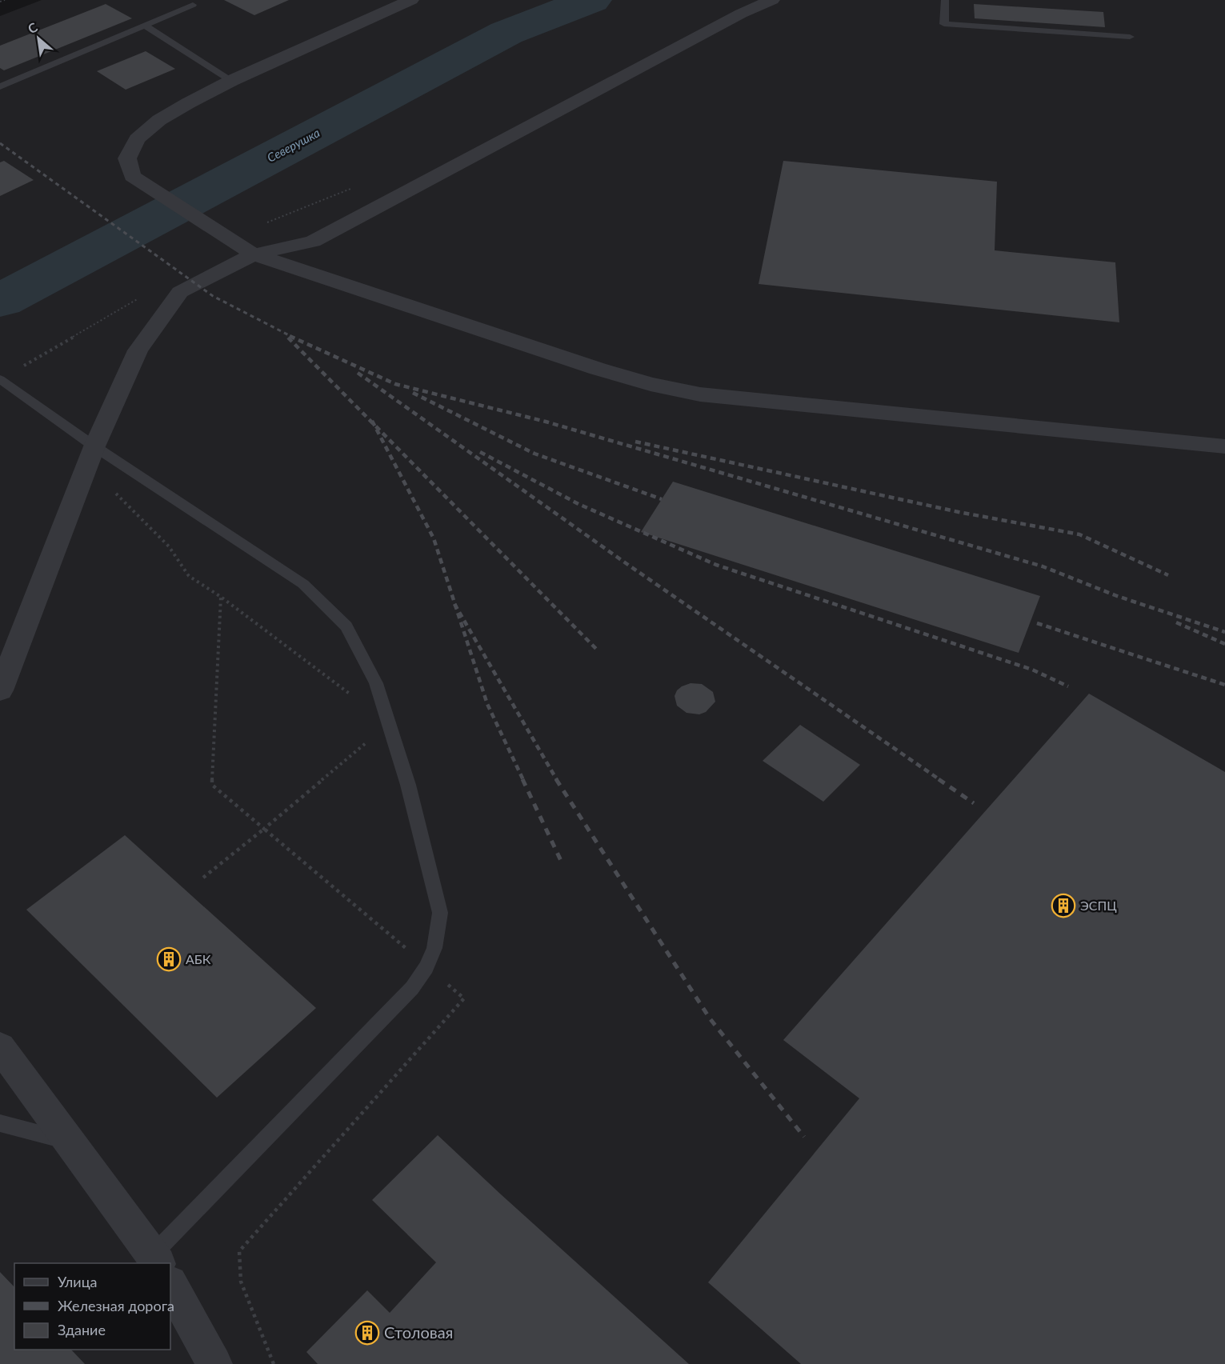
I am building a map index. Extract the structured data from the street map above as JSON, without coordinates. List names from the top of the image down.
{
  "water": ["Северушка"],
  "places": {
    "building": ["ЭСПЦ", "АБК", "Столовая"]
  },
  "legend": ["Улица", "Железная дорога", "Здание"],
  "north": "top left"
}
